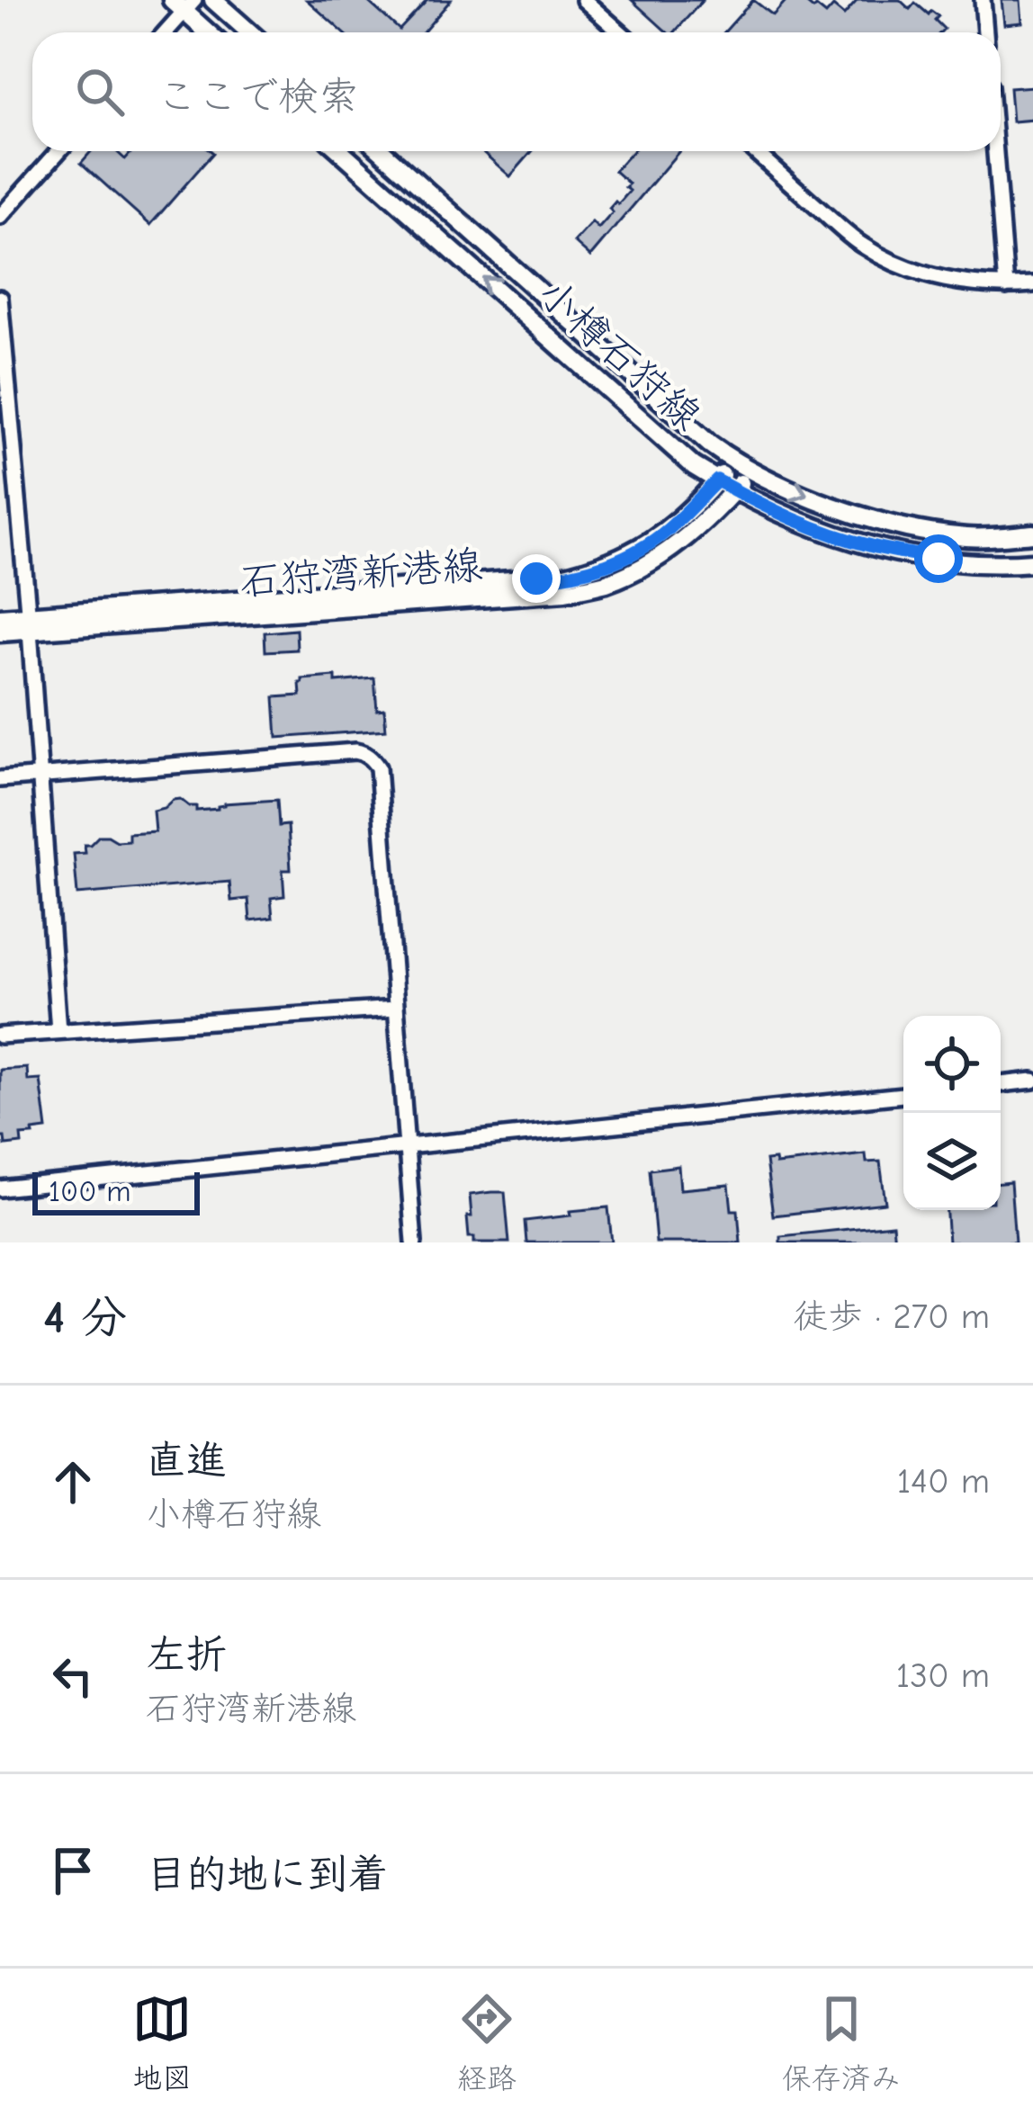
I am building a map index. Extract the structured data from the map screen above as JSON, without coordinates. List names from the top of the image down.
{
  "streets": {
    "main road": ["小樽石狩線", "石狩湾新港線"]
  },
  "crossings": [
    ["小樽石狩線", "石狩湾新港線"]
  ],
  "scale_bar": "100 m",
  "page": {
    "search": "ここで検索",
    "scale": "100 m",
    "heading": ["4 分", "徒歩 · 270 m"],
    "list": [
      ["直進", "小樽石狩線", "140 m"],
      ["左折", "石狩湾新港線", "130 m"],
      "目的地に到着"
    ],
    "nav": ["地図", "経路", "保存済み"]
  }
}
